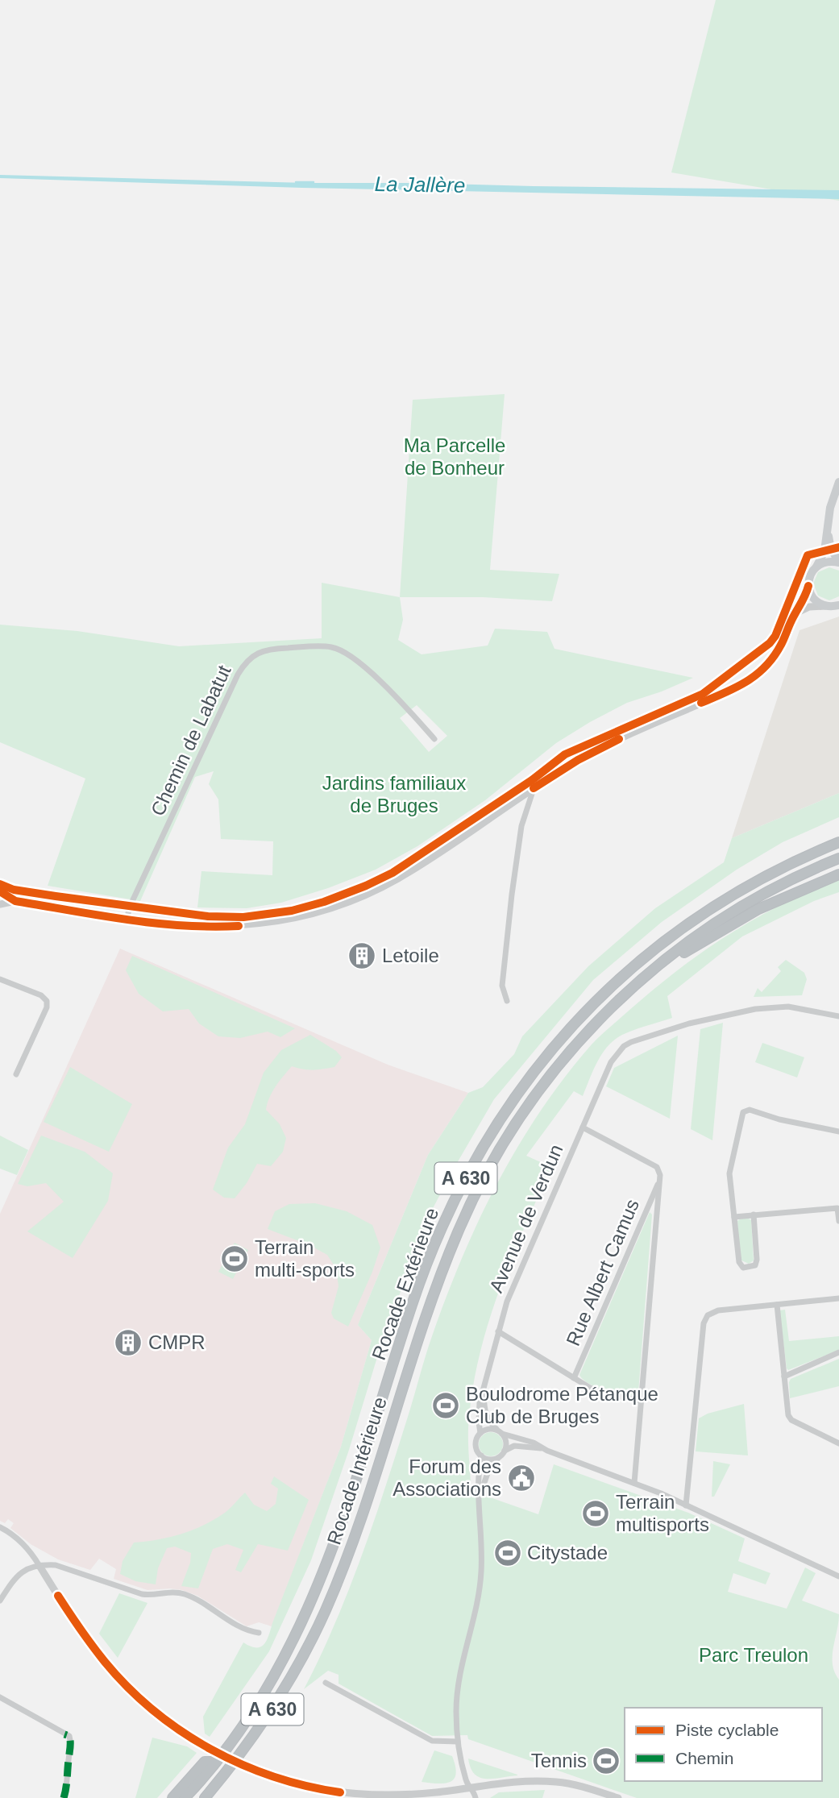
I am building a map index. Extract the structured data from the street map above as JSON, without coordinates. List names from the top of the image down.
{
  "streets": {
    "highway": ["A 630", "Rocade Extérieure", "Rocade Intérieure"],
    "street": ["Chemin de Labatut", "Avenue de Verdun", "Rue Albert Camus"]
  },
  "water": ["La Jallère"],
  "parks": ["Ma Parcelle de Bonheur", "Jardins familiaux de Bruges", "Parc Treulon"],
  "places": {
    "building": ["Letoile", "CMPR"],
    "sports": [
      "Terrain multi-sports",
      "Boulodrome Pétanque Club de Bruges",
      "Terrain multisports",
      "Citystade",
      "Tennis"
    ],
    "public building": ["Forum des Associations"]
  },
  "legend": ["Piste cyclable", "Chemin"]
}
